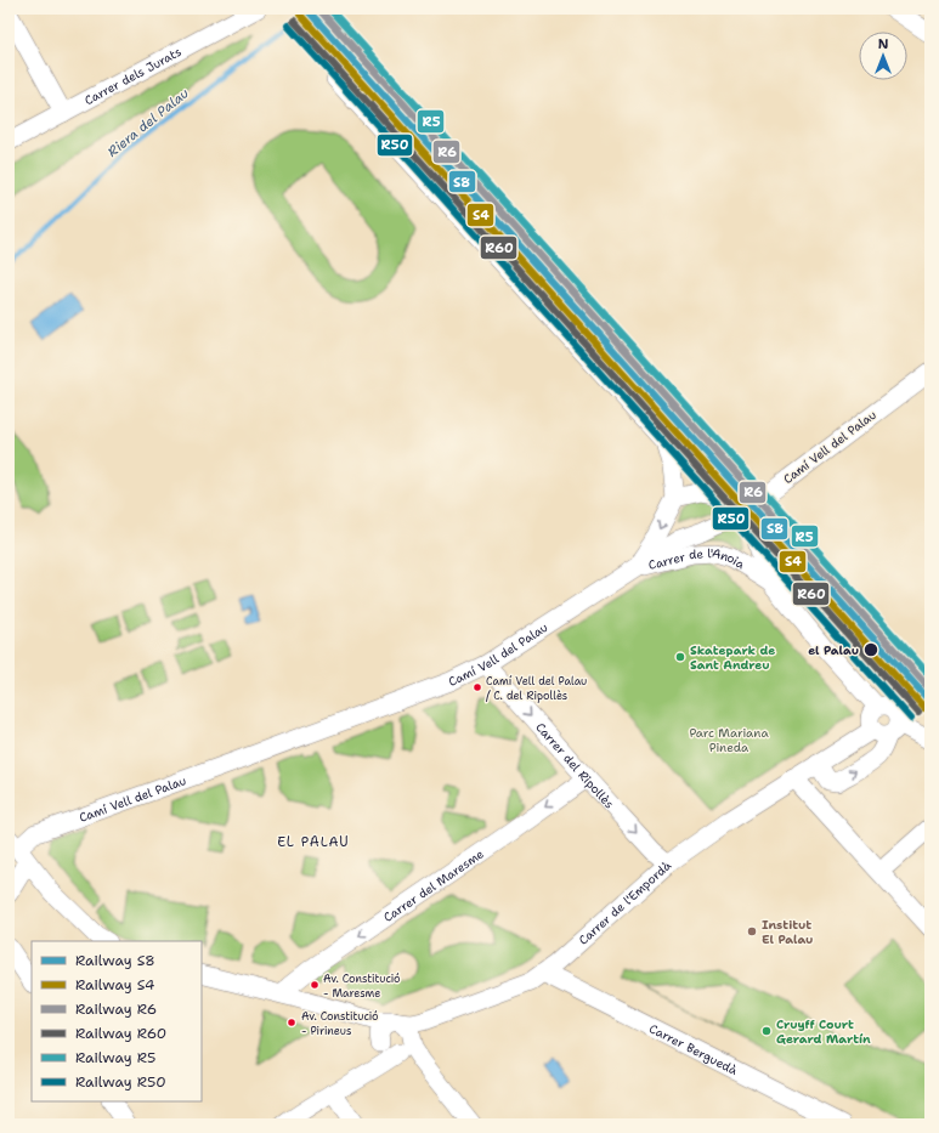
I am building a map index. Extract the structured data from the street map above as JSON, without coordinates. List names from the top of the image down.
{
  "streets": {
    "street": [
      "Carrer dels Jurats",
      "Camí Vell del Palau",
      "Carrer de l'Anoia",
      "Carrer del Ripollès",
      "Carrer del Maresme",
      "Carrer de l'Empordà",
      "Carrer Berguedà"
    ]
  },
  "crossings": [
    ["Camí Vell del Palau", "Carrer de l'Anoia"],
    ["Camí Vell del Palau", "Carrer del Ripollès"],
    ["Carrer de l'Anoia", "Carrer de l'Empordà"],
    ["Carrer del Ripollès", "Carrer del Maresme"],
    ["Carrer del Ripollès", "Carrer de l'Empordà"],
    ["Carrer del Maresme", "Carrer de l'Empordà"],
    ["Carrer de l'Empordà", "Carrer Berguedà"]
  ],
  "one_way": ["Carrer del Ripollès", "Carrer del Maresme"],
  "districts": ["EL PALAU"],
  "water": ["Riera del Palau"],
  "parks": ["Parc Mariana Pineda"],
  "places": [
    "el Palau",
    "Skatepark de Sant Andreu",
    "Camí Vell del Palau / C. del Ripollès",
    "Institut El Palau",
    "Av. Constitució - Maresme",
    "Av. Constitució - Pirineus",
    "Cruyff Court Gerard Martín"
  ],
  "lines": [
    "rail line S8",
    "rail line R6",
    "rail line R5",
    "rail line S4",
    "rail line R60",
    "rail line R50"
  ],
  "legend": [
    "Railway S8",
    "Railway S4",
    "Railway R6",
    "Railway R60",
    "Railway R5",
    "Railway R50"
  ],
  "north": "top"
}
